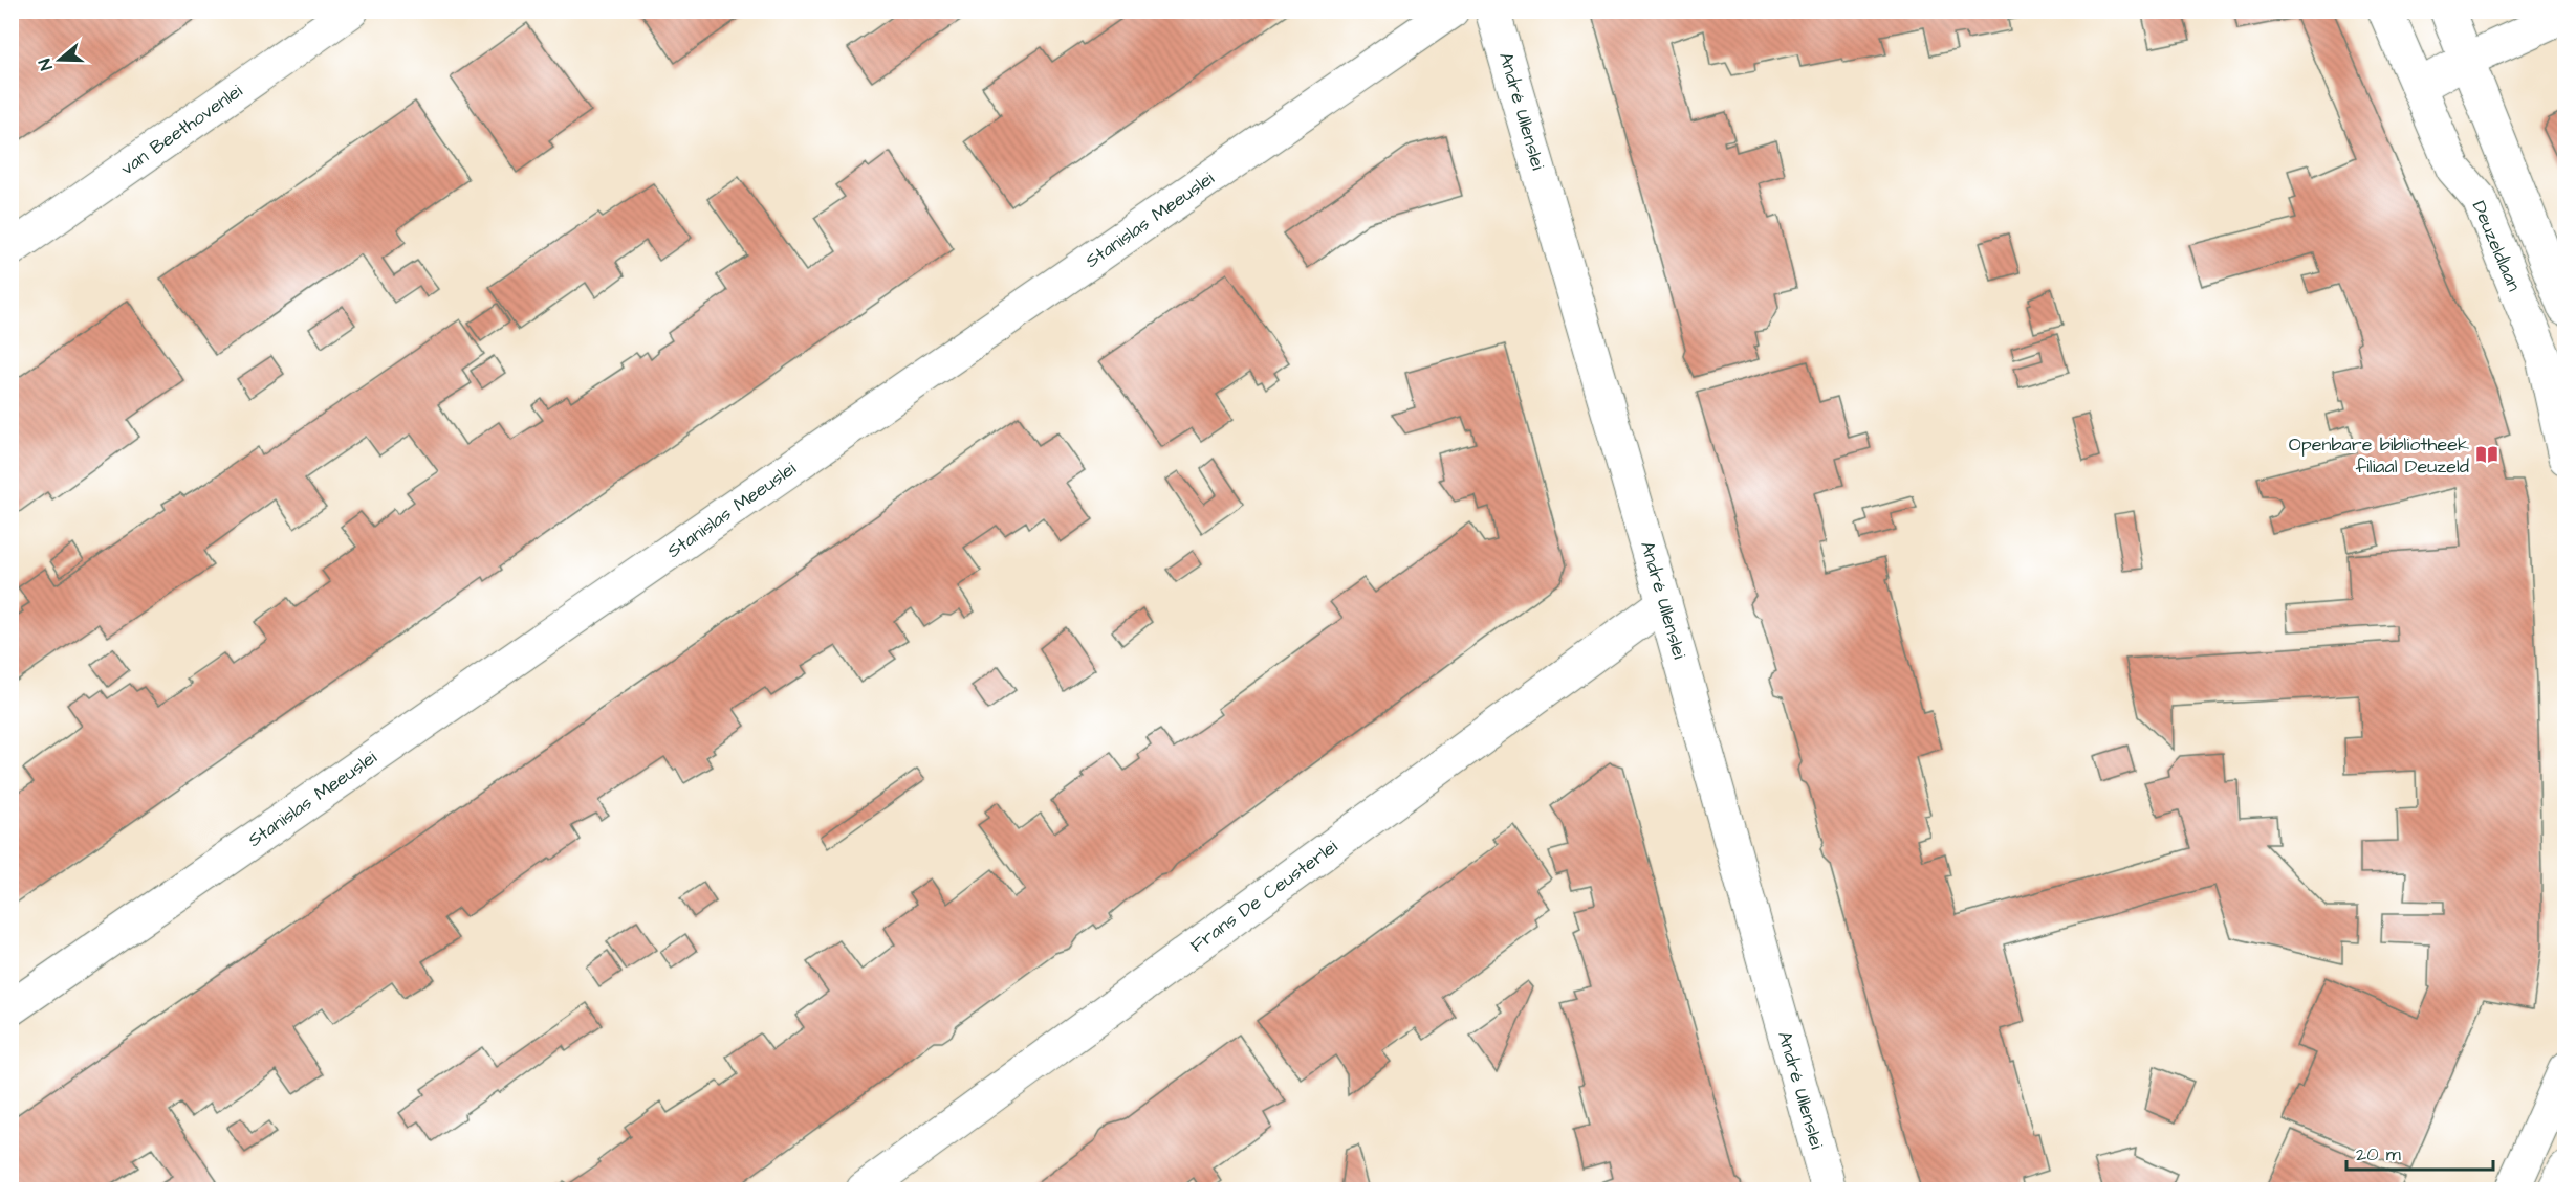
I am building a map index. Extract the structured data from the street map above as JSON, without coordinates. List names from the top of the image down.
{
  "streets": {
    "street": [
      "André Ullenslei",
      "van Beethovenlei",
      "Stanislas Meeuslei",
      "Deuzeldlaan",
      "Frans De Ceusterlei"
    ]
  },
  "crossings": [
    ["André Ullenslei", "Frans De Ceusterlei"]
  ],
  "places": {
    "library": ["Openbare bibliotheek filiaal Deuzeld"]
  },
  "scale_bar": "20 m",
  "north": "left"
}
